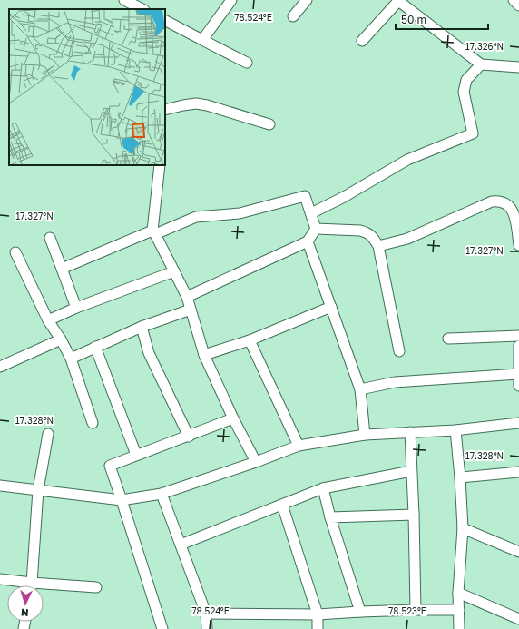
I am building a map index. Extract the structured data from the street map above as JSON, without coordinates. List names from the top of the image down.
{
  "scale_bar": "50 m",
  "north": "bottom",
  "coordinates": [
    "78.524°E",
    "17.326°N",
    "17.327°N",
    "17.328°N",
    "78.523°E"
  ]
}
